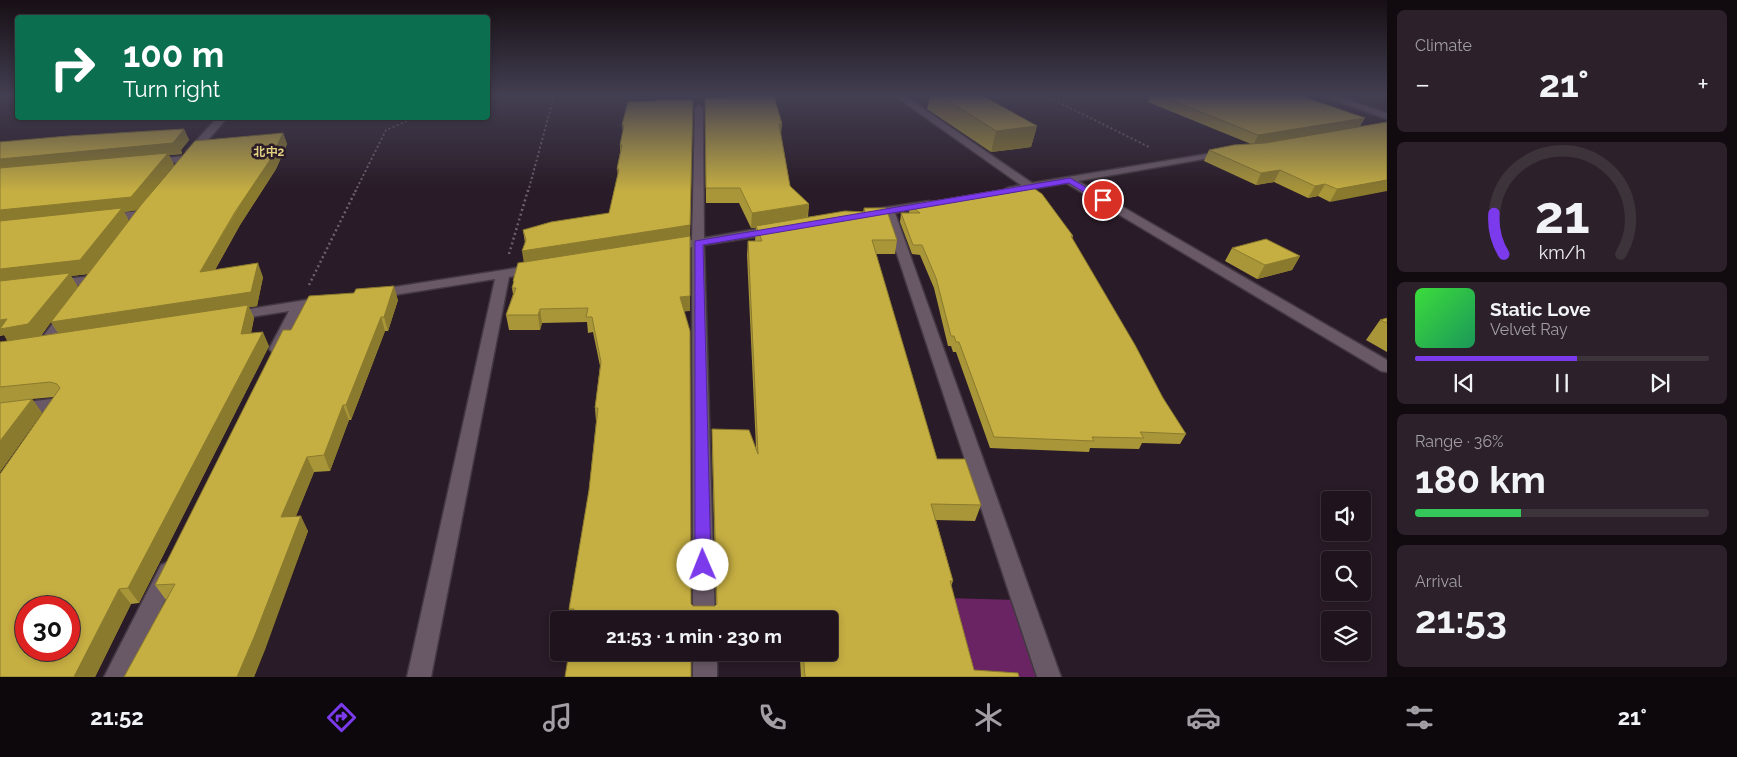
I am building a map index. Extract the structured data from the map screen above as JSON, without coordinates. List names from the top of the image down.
{
  "districts": ["北中2"],
  "page": {
    "tile": [
      "Climate",
      ["Range · 36%", "180 km"],
      ["Arrival", "21:53"]
    ],
    "turn": ["100 m", "Turn right"],
    "heat": ["−", "21°", "+"],
    "song": ["Static Love", "Velvet Ray"],
    "limit": "30",
    "trip": "21:53 · 1 min · 230 m",
    "tabs": ["21:52", "21°"],
    "gauge": ["21", "km/h"]
  }
}
